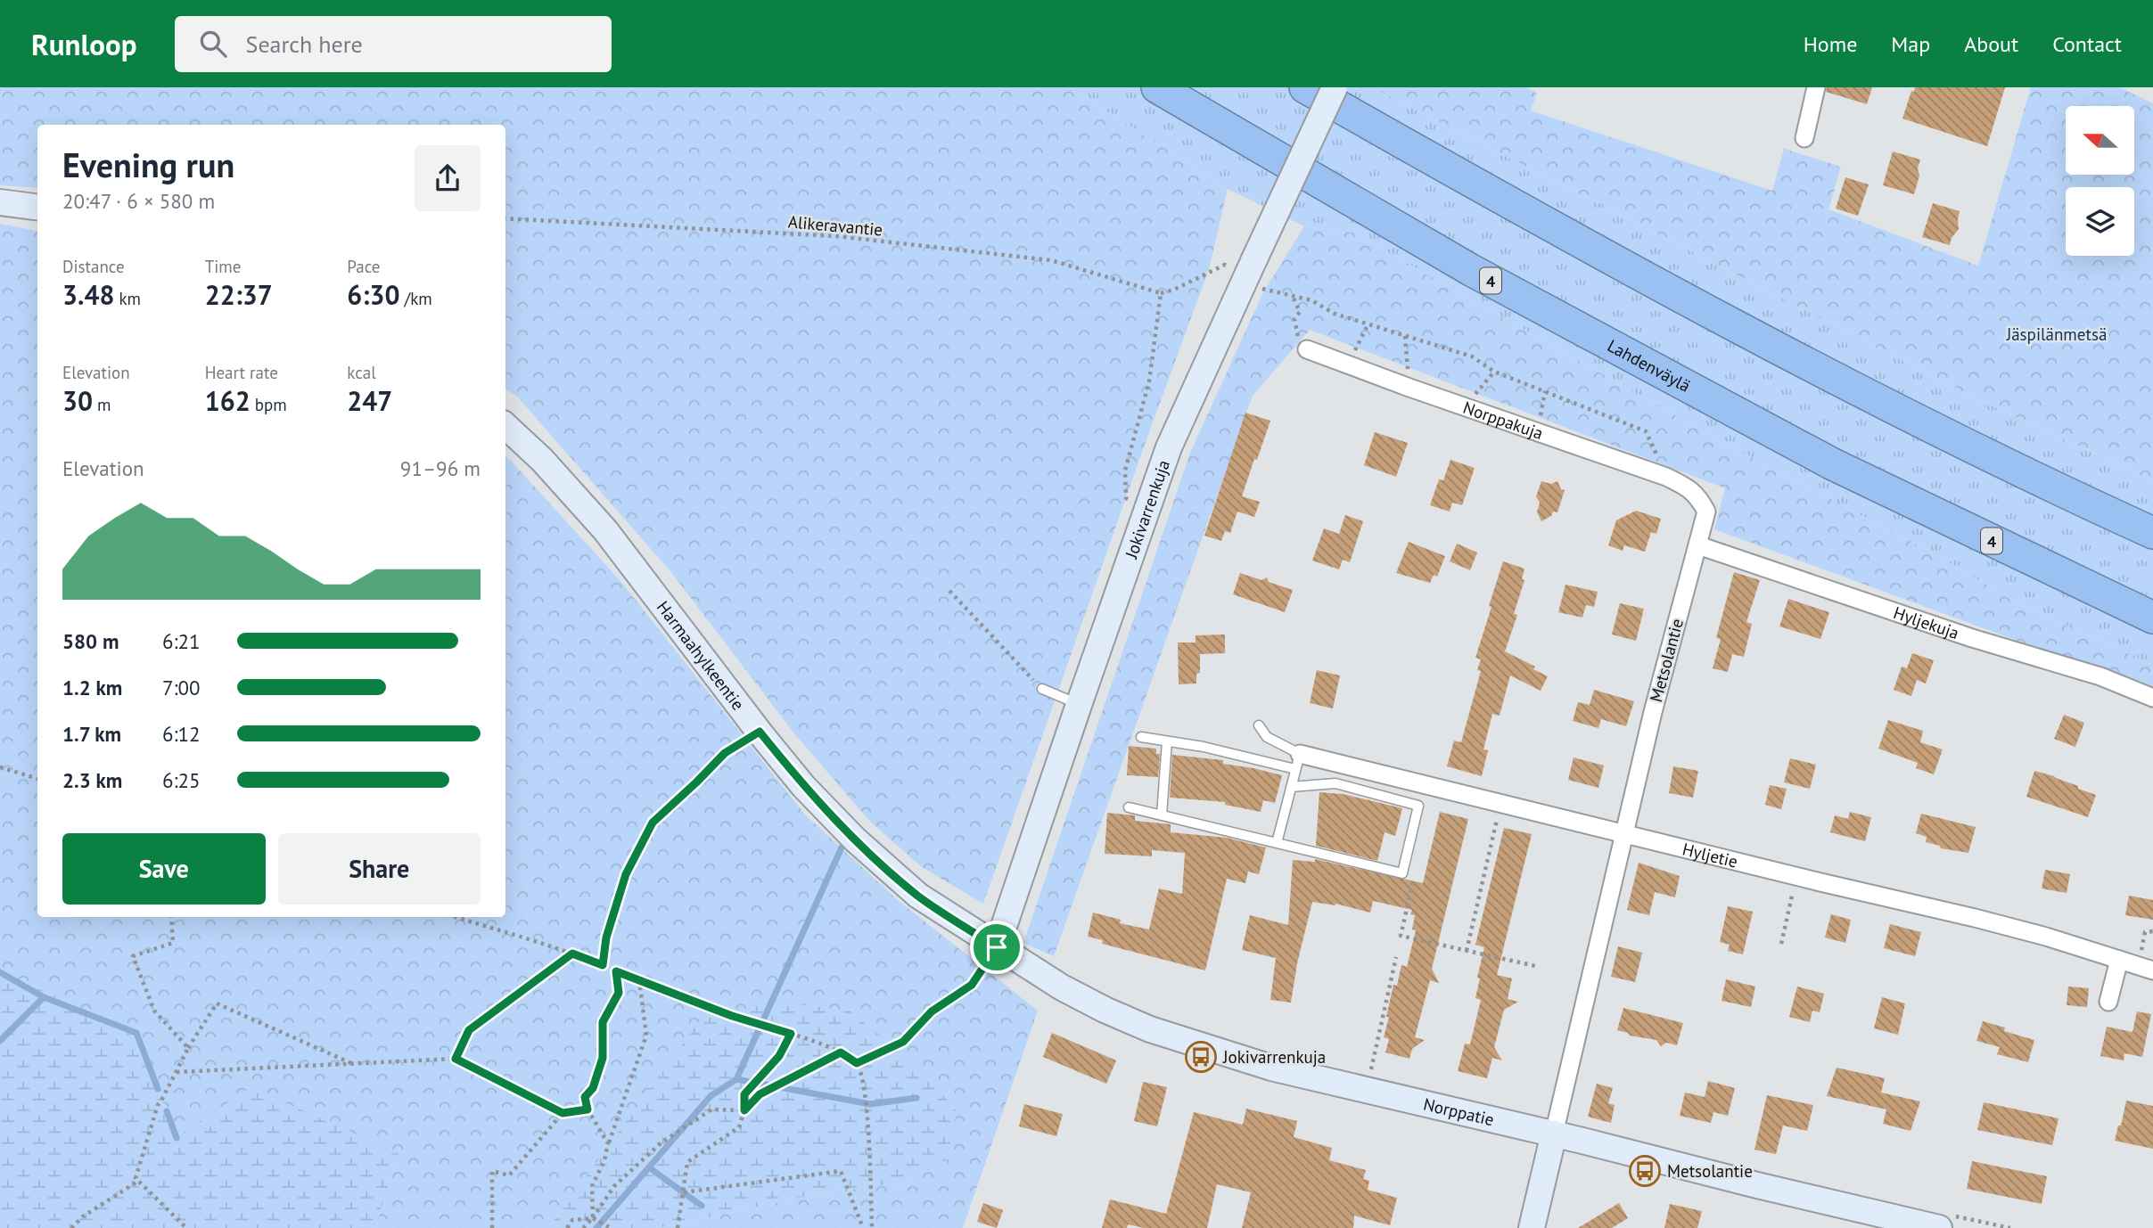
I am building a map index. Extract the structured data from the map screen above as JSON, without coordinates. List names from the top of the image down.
{
  "streets": {
    "highway": ["4", "Lahdenväylä"],
    "street": [
      "Norppakuja",
      "Jokivarrenkuja",
      "Hyljekuja",
      "Harmaahylkeentie",
      "Metsolantie",
      "Hyljetie",
      "Norppatie"
    ],
    "path": ["Alikeravantie"]
  },
  "crossings": [
    ["Norppakuja", "Metsolantie"],
    ["Jokivarrenkuja", "Harmaahylkeentie"],
    ["Jokivarrenkuja", "Norppatie"],
    ["Hyljekuja", "Metsolantie"],
    ["Harmaahylkeentie", "Norppatie"],
    ["Metsolantie", "Hyljetie"],
    ["Metsolantie", "Norppatie"]
  ],
  "parks": ["Jäspilänmetsä"],
  "places": {
    "bus stop": ["Jokivarrenkuja", "Metsolantie"]
  },
  "north": "left",
  "page": {
    "header": "Runloop",
    "search": "Search here",
    "nav": [
      "Home",
      "Map",
      "About",
      "Contact"
    ],
    "heading": ["Evening run", "20:47 · 6 × 580 m"],
    "stats": [
      ["Distance", "3.48 km"],
      ["Time", "22:37"],
      ["Pace", "6:30 /km"],
      ["Elevation", "30 m"],
      ["Heart rate", "162 bpm"],
      ["kcal", "247"]
    ],
    "chart": ["Elevation", "91–96 m"],
    "list": [
      {
        "name": "580 m",
        "note": "6:21"
      },
      {
        "name": "1.2 km",
        "note": "7:00"
      },
      {
        "name": "1.7 km",
        "note": "6:12"
      },
      {
        "name": "2.3 km",
        "note": "6:25"
      }
    ],
    "buttons": ["Save", "Share"]
  }
}
